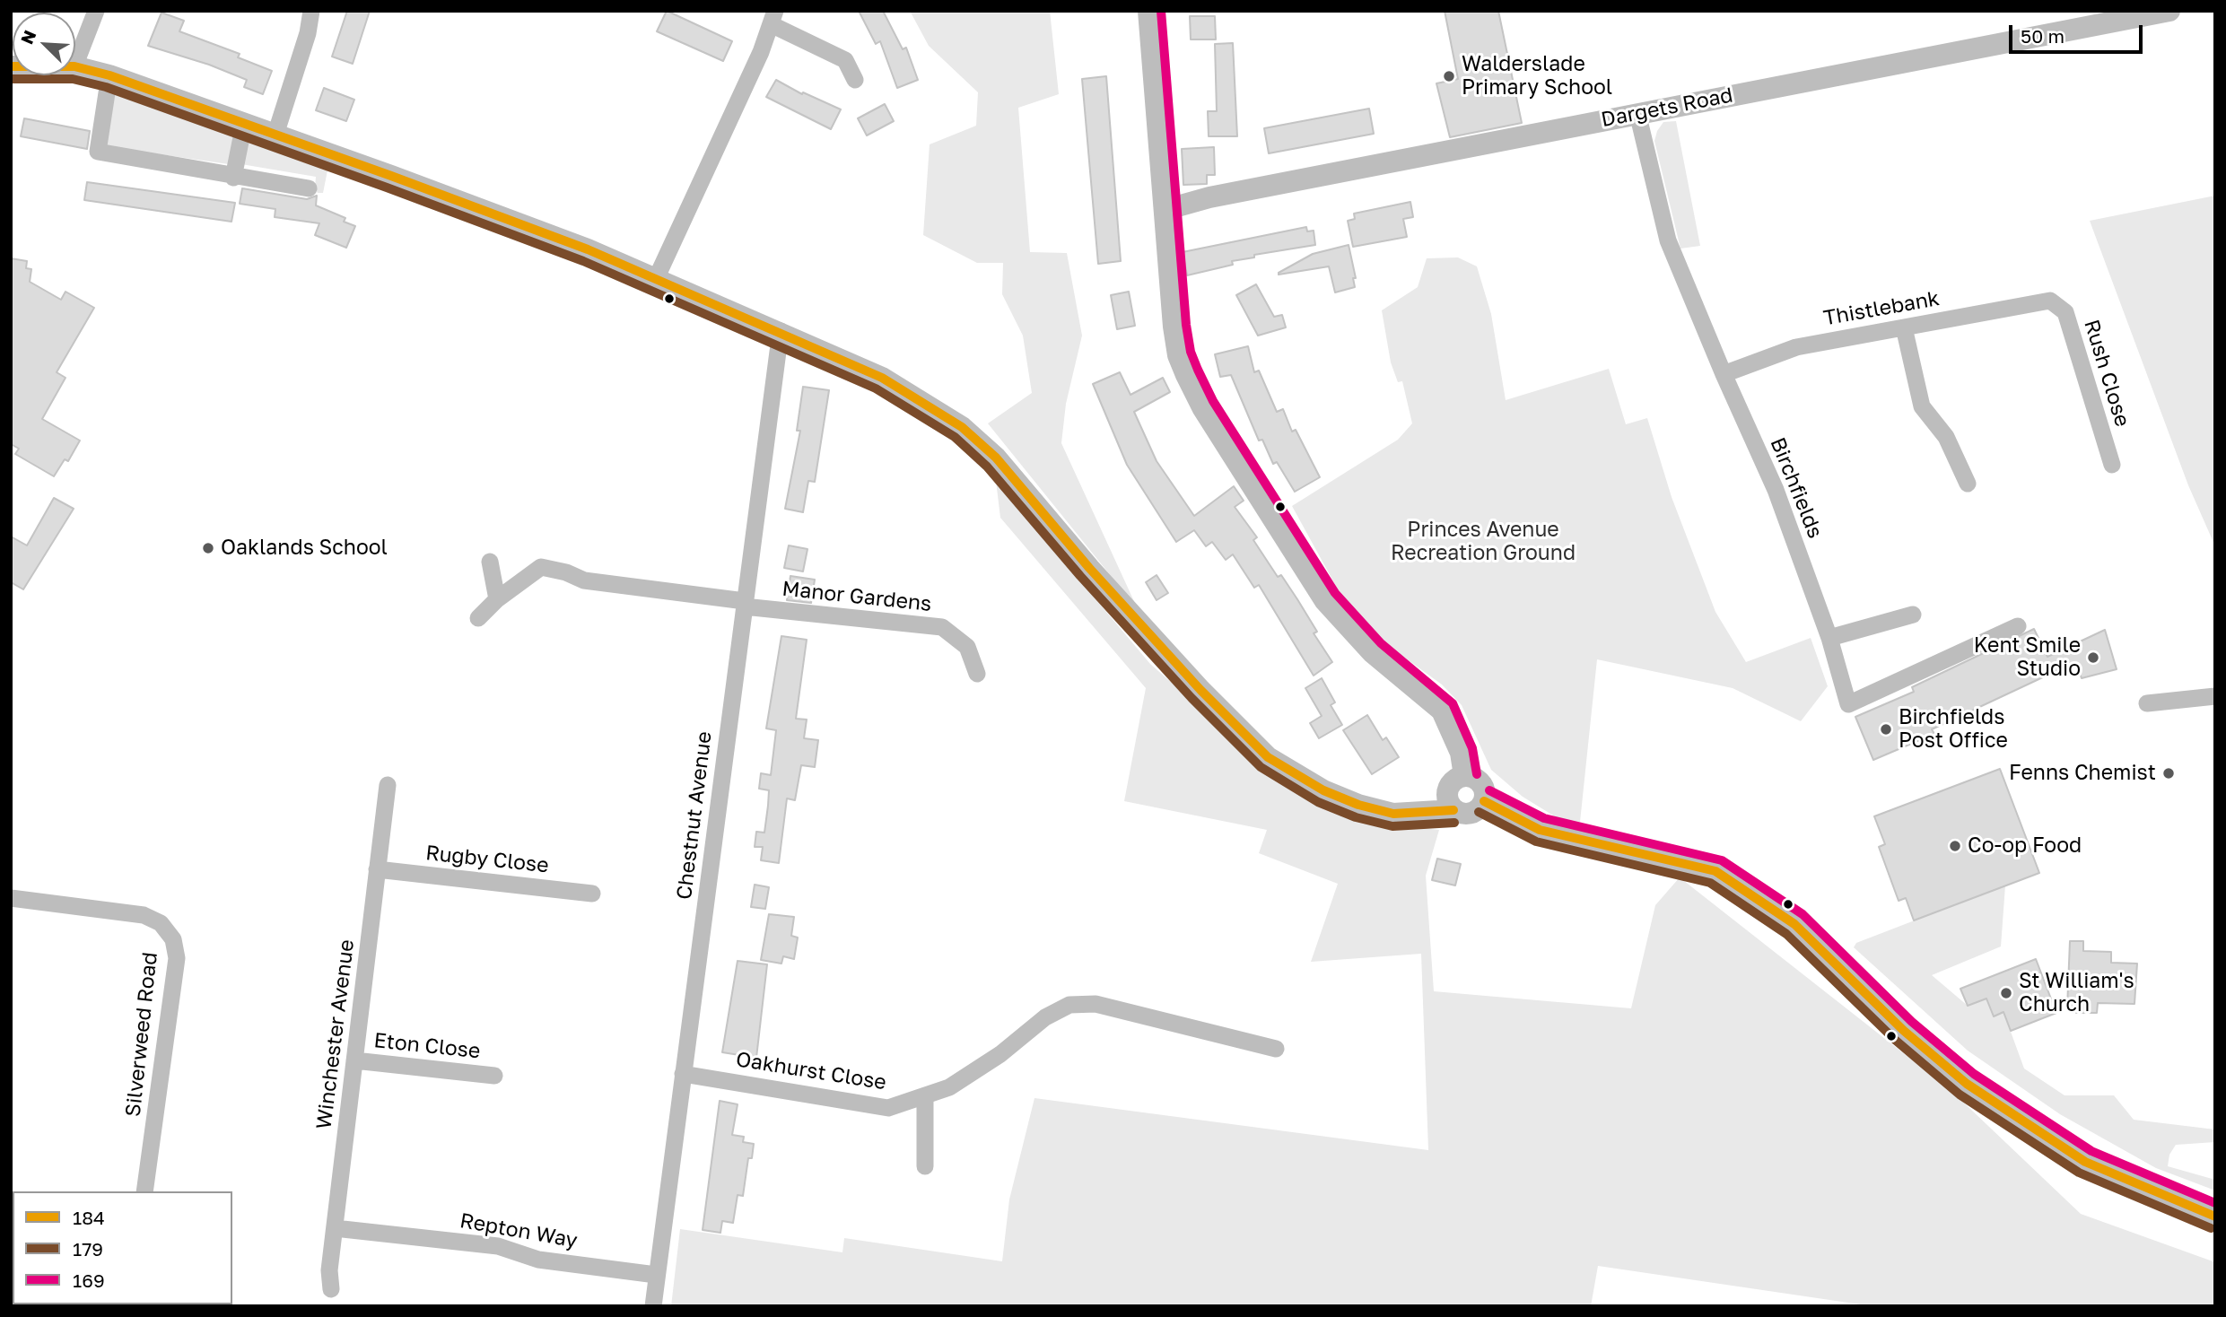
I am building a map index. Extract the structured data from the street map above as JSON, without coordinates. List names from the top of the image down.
{
  "streets": {
    "street": [
      "Dargets Road",
      "Thistlebank",
      "Rush Close",
      "Birchfields",
      "Manor Gardens",
      "Chestnut Avenue",
      "Rugby Close",
      "Silverweed Road",
      "Winchester Avenue",
      "Eton Close",
      "Oakhurst Close",
      "Repton Way"
    ]
  },
  "crossings": [
    ["Dargets Road", "Birchfields"],
    ["Thistlebank", "Rush Close"],
    ["Thistlebank", "Birchfields"],
    ["Manor Gardens", "Chestnut Avenue"],
    ["Chestnut Avenue", "Oakhurst Close"],
    ["Chestnut Avenue", "Repton Way"],
    ["Rugby Close", "Winchester Avenue"],
    ["Winchester Avenue", "Eton Close"],
    ["Winchester Avenue", "Repton Way"]
  ],
  "parks": ["Princes Avenue Recreation Ground"],
  "places": [
    "Walderslade Primary School",
    "Oaklands School",
    "Kent Smile Studio",
    "Birchfields Post Office",
    "Fenns Chemist",
    "Co-op Food",
    "St William's Church"
  ],
  "lines": ["transit line 169", "transit line 184", "transit line 179"],
  "legend": ["184", "179", "169"],
  "scale_bar": "50 m",
  "north": "top left"
}
